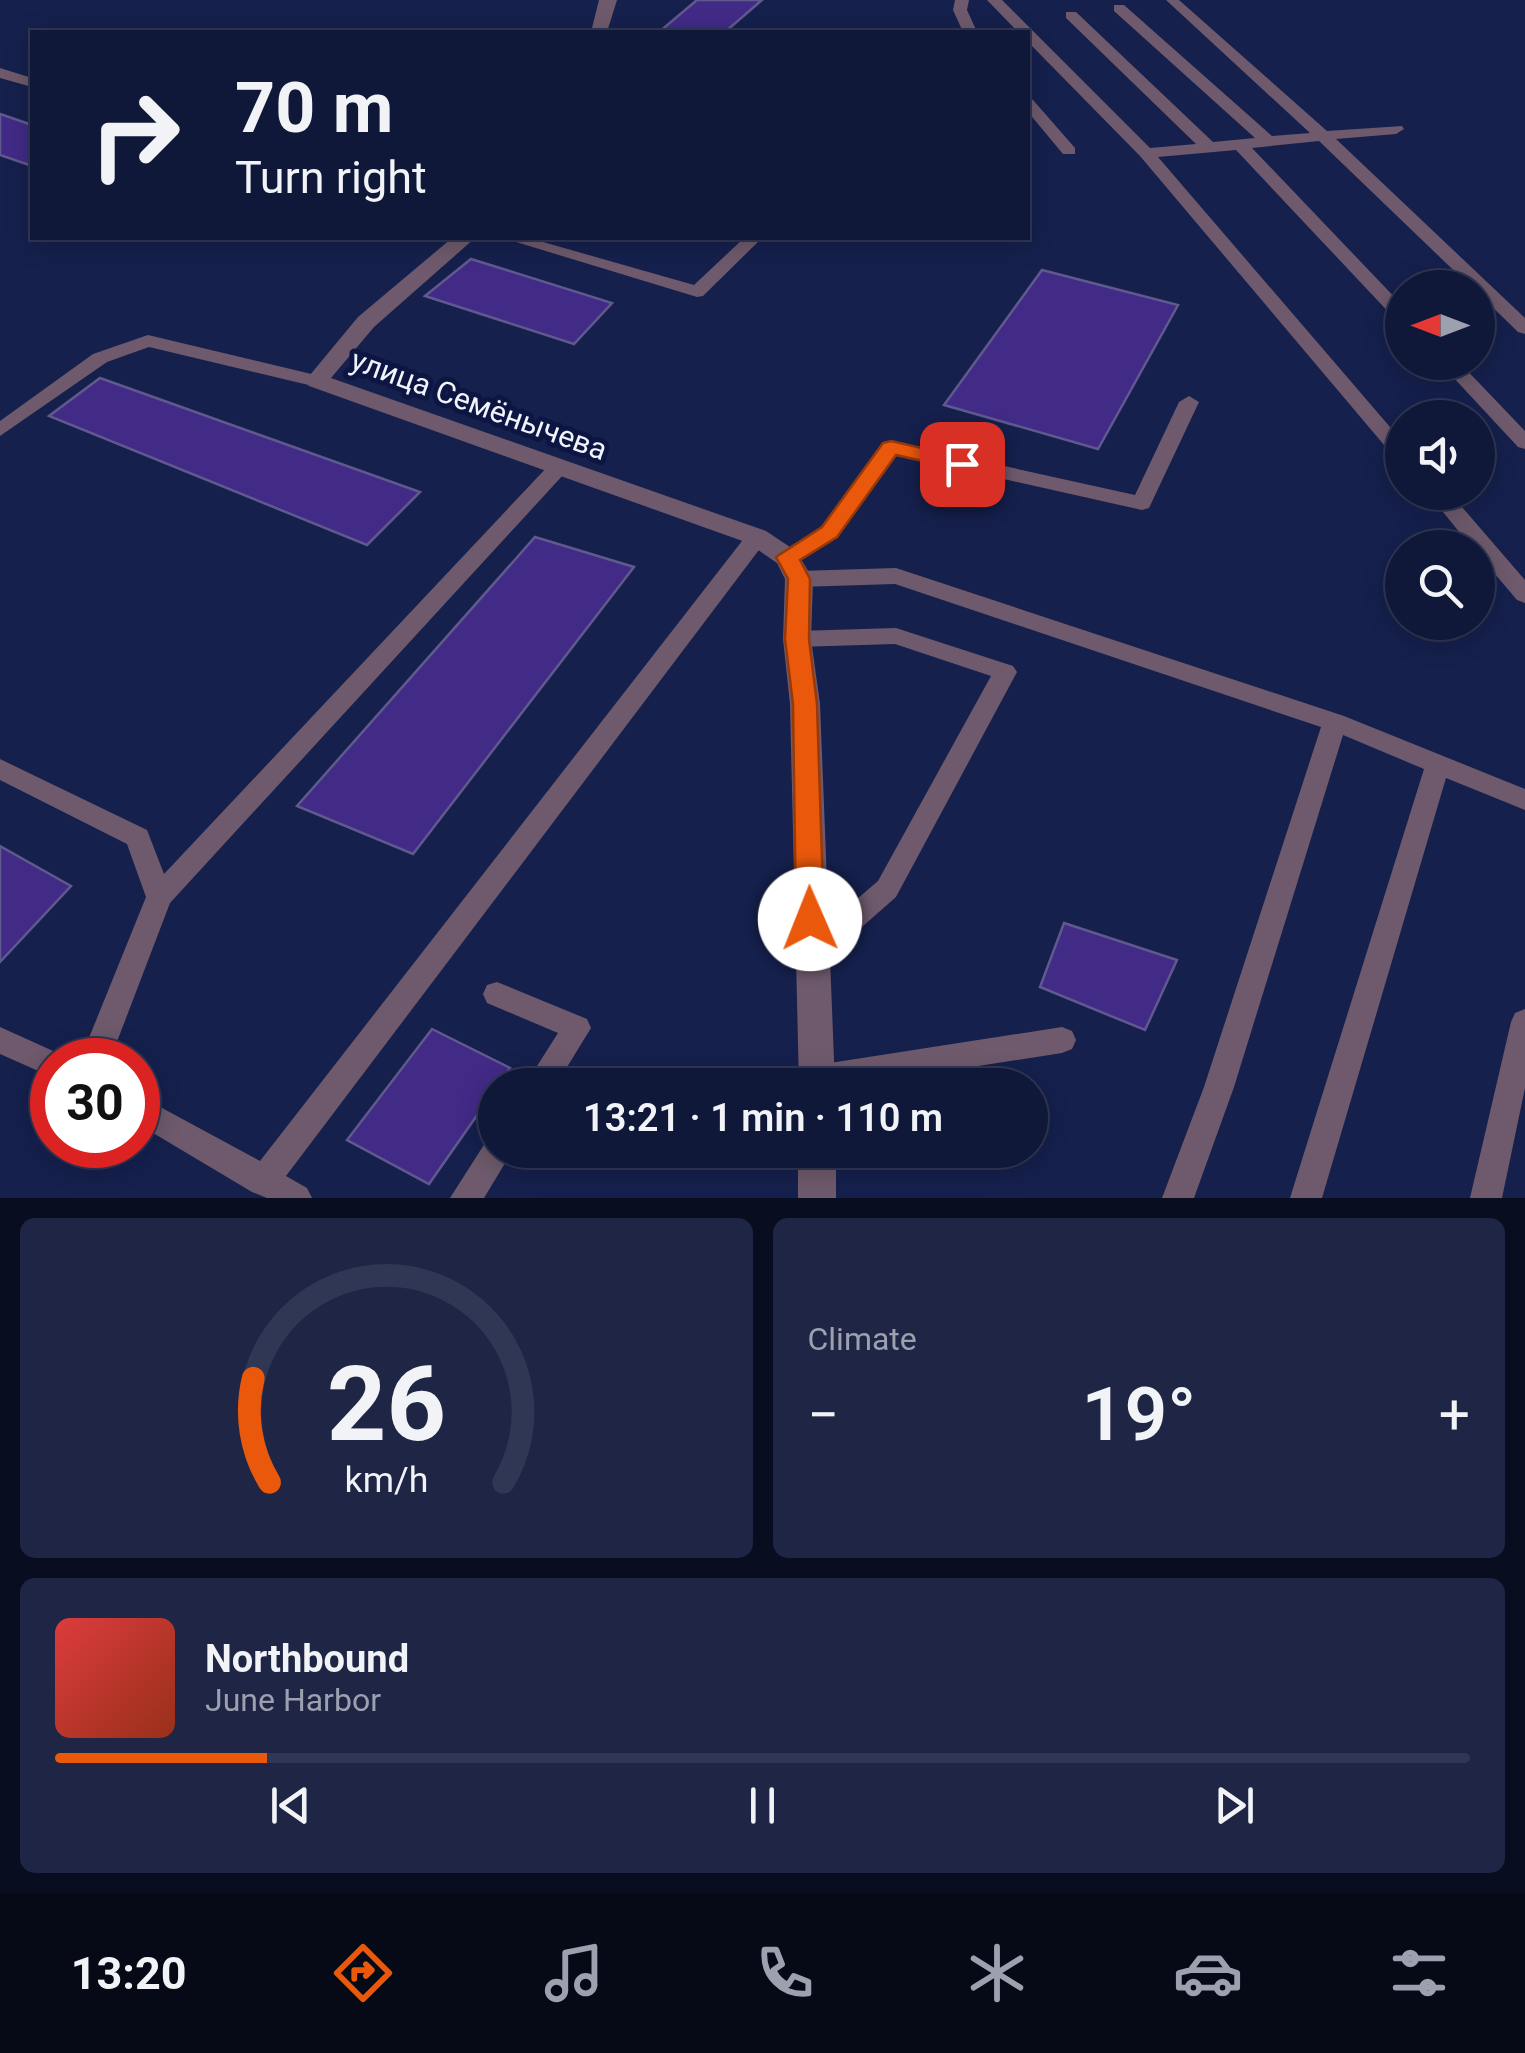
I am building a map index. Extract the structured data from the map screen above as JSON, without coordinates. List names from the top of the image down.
{
  "streets": {
    "street": ["улица Семёнычева"]
  },
  "north": "left",
  "page": {
    "turn": ["70 m", "Turn right"],
    "limit": "30",
    "trip": "13:21 · 1 min · 110 m",
    "tile": "Climate",
    "heat": ["−", "19°", "+"],
    "song": ["Northbound", "June Harbor"],
    "tabs": "13:20",
    "gauge": ["26", "km/h"]
  }
}
